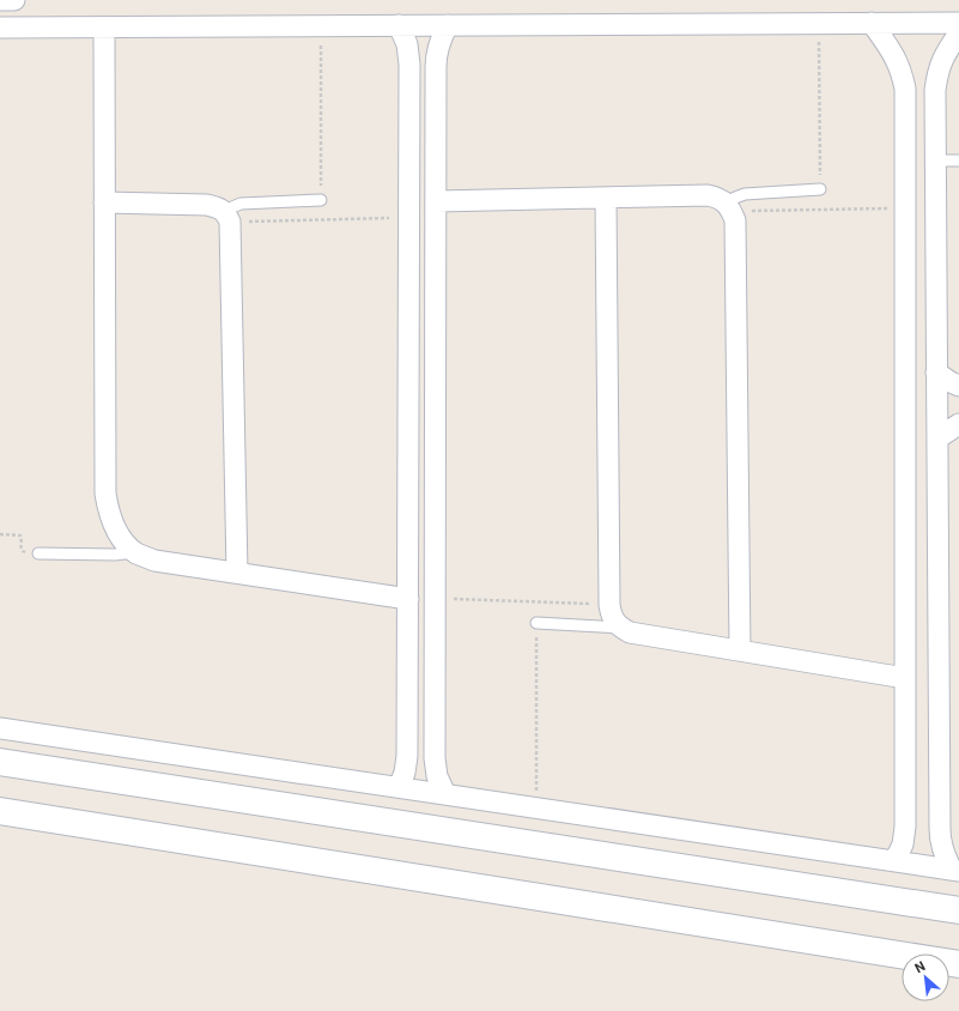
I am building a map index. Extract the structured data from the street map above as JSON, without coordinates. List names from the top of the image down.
{
  "north": "top left"
}
